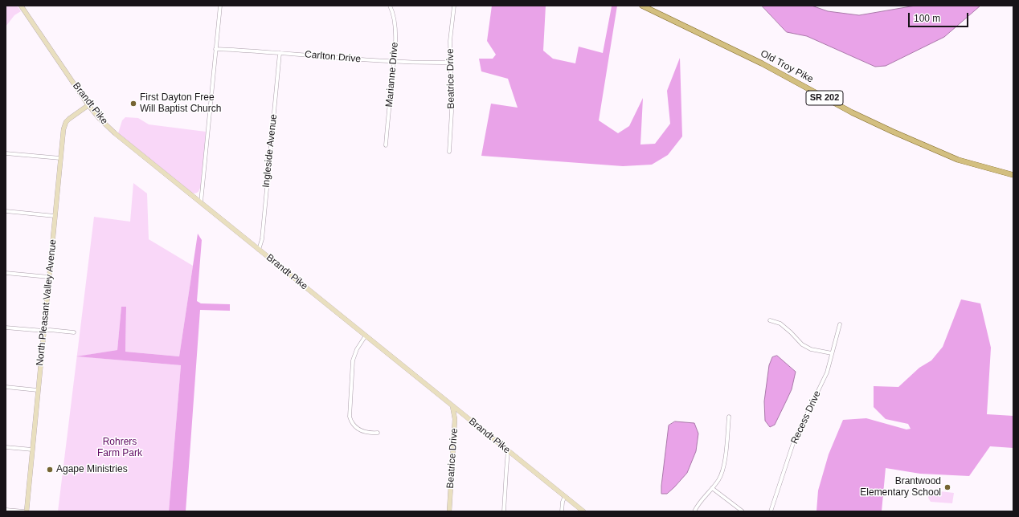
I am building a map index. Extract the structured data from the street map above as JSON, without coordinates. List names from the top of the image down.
{
  "streets": {
    "main road": [
      "Old Troy Pike",
      "Beatrice Drive",
      "SR 202",
      "Brandt Pike",
      "North Pleasant Valley Avenue"
    ],
    "street": [
      "Carlton Drive",
      "Marianne Drive",
      "Ingleside Avenue",
      "Recess Drive"
    ]
  },
  "crossings": [
    ["Carlton Drive", "Marianne Drive"],
    ["Carlton Drive", "Beatrice Drive"],
    ["Carlton Drive", "Ingleside Avenue"],
    ["Beatrice Drive", "Brandt Pike"],
    ["Brandt Pike", "Ingleside Avenue"],
    ["Brandt Pike", "North Pleasant Valley Avenue"]
  ],
  "parks": ["Rohrers Farm Park"],
  "places": ["First Dayton Free Will Baptist Church", "Agape Ministries", "Brantwood Elementary School"],
  "scale_bar": "100 m"
}
